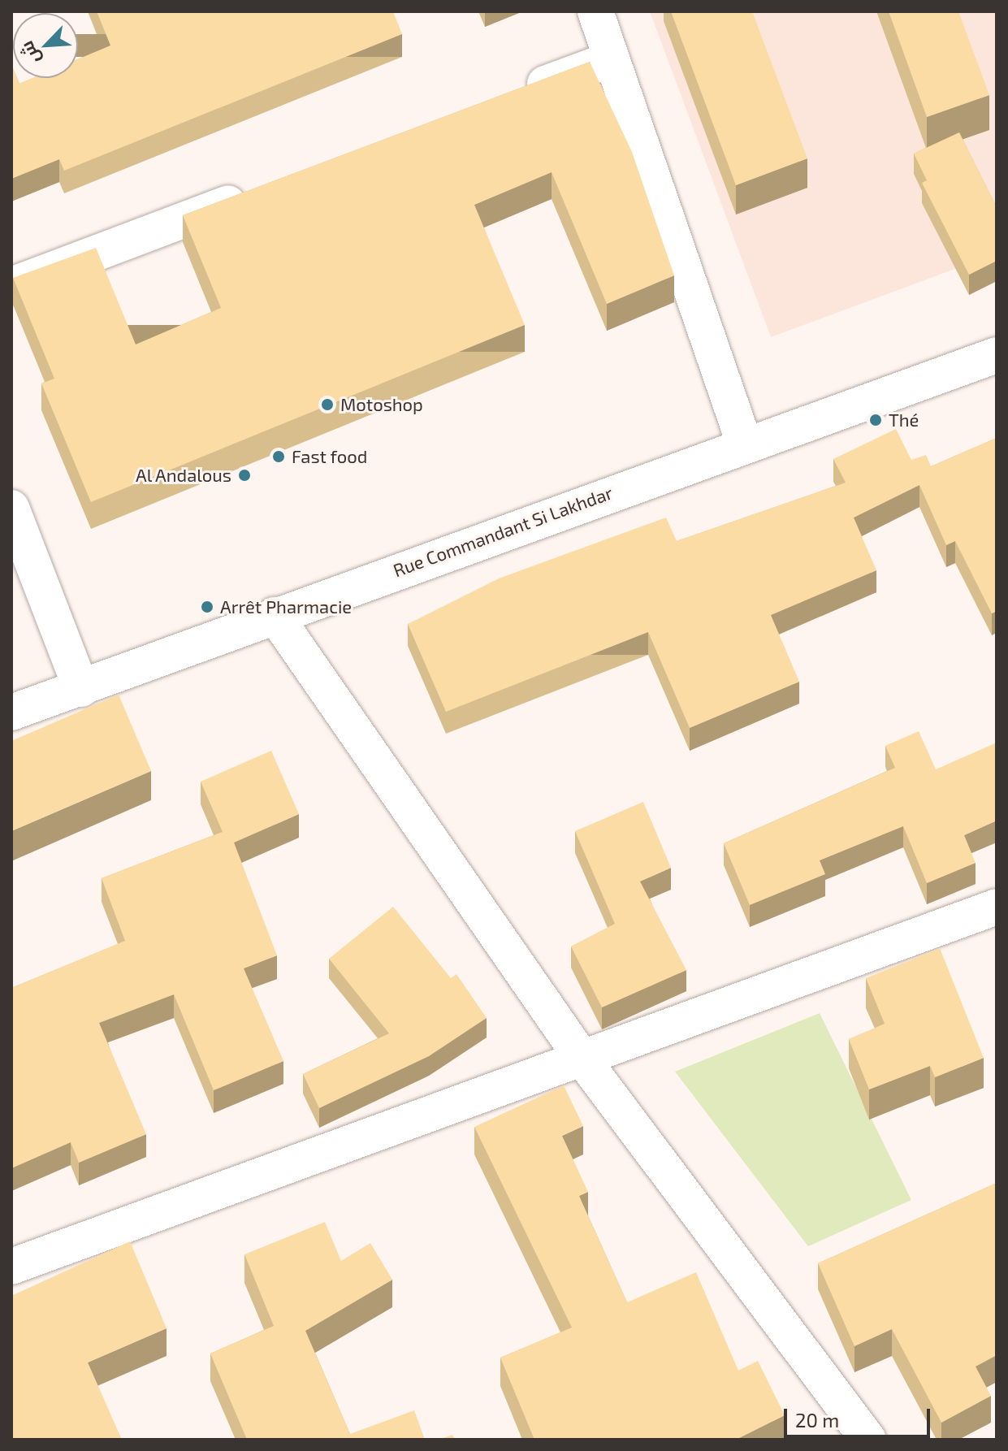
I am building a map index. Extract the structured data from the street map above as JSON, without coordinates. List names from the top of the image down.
{
  "streets": {
    "street": ["Rue Commandant Si Lakhdar"]
  },
  "places": [
    "Motoshop",
    "Thé",
    "Fast food",
    "Al Andalous",
    "Arrêt Pharmacie"
  ],
  "scale_bar": "20 m",
  "north": "bottom left"
}
